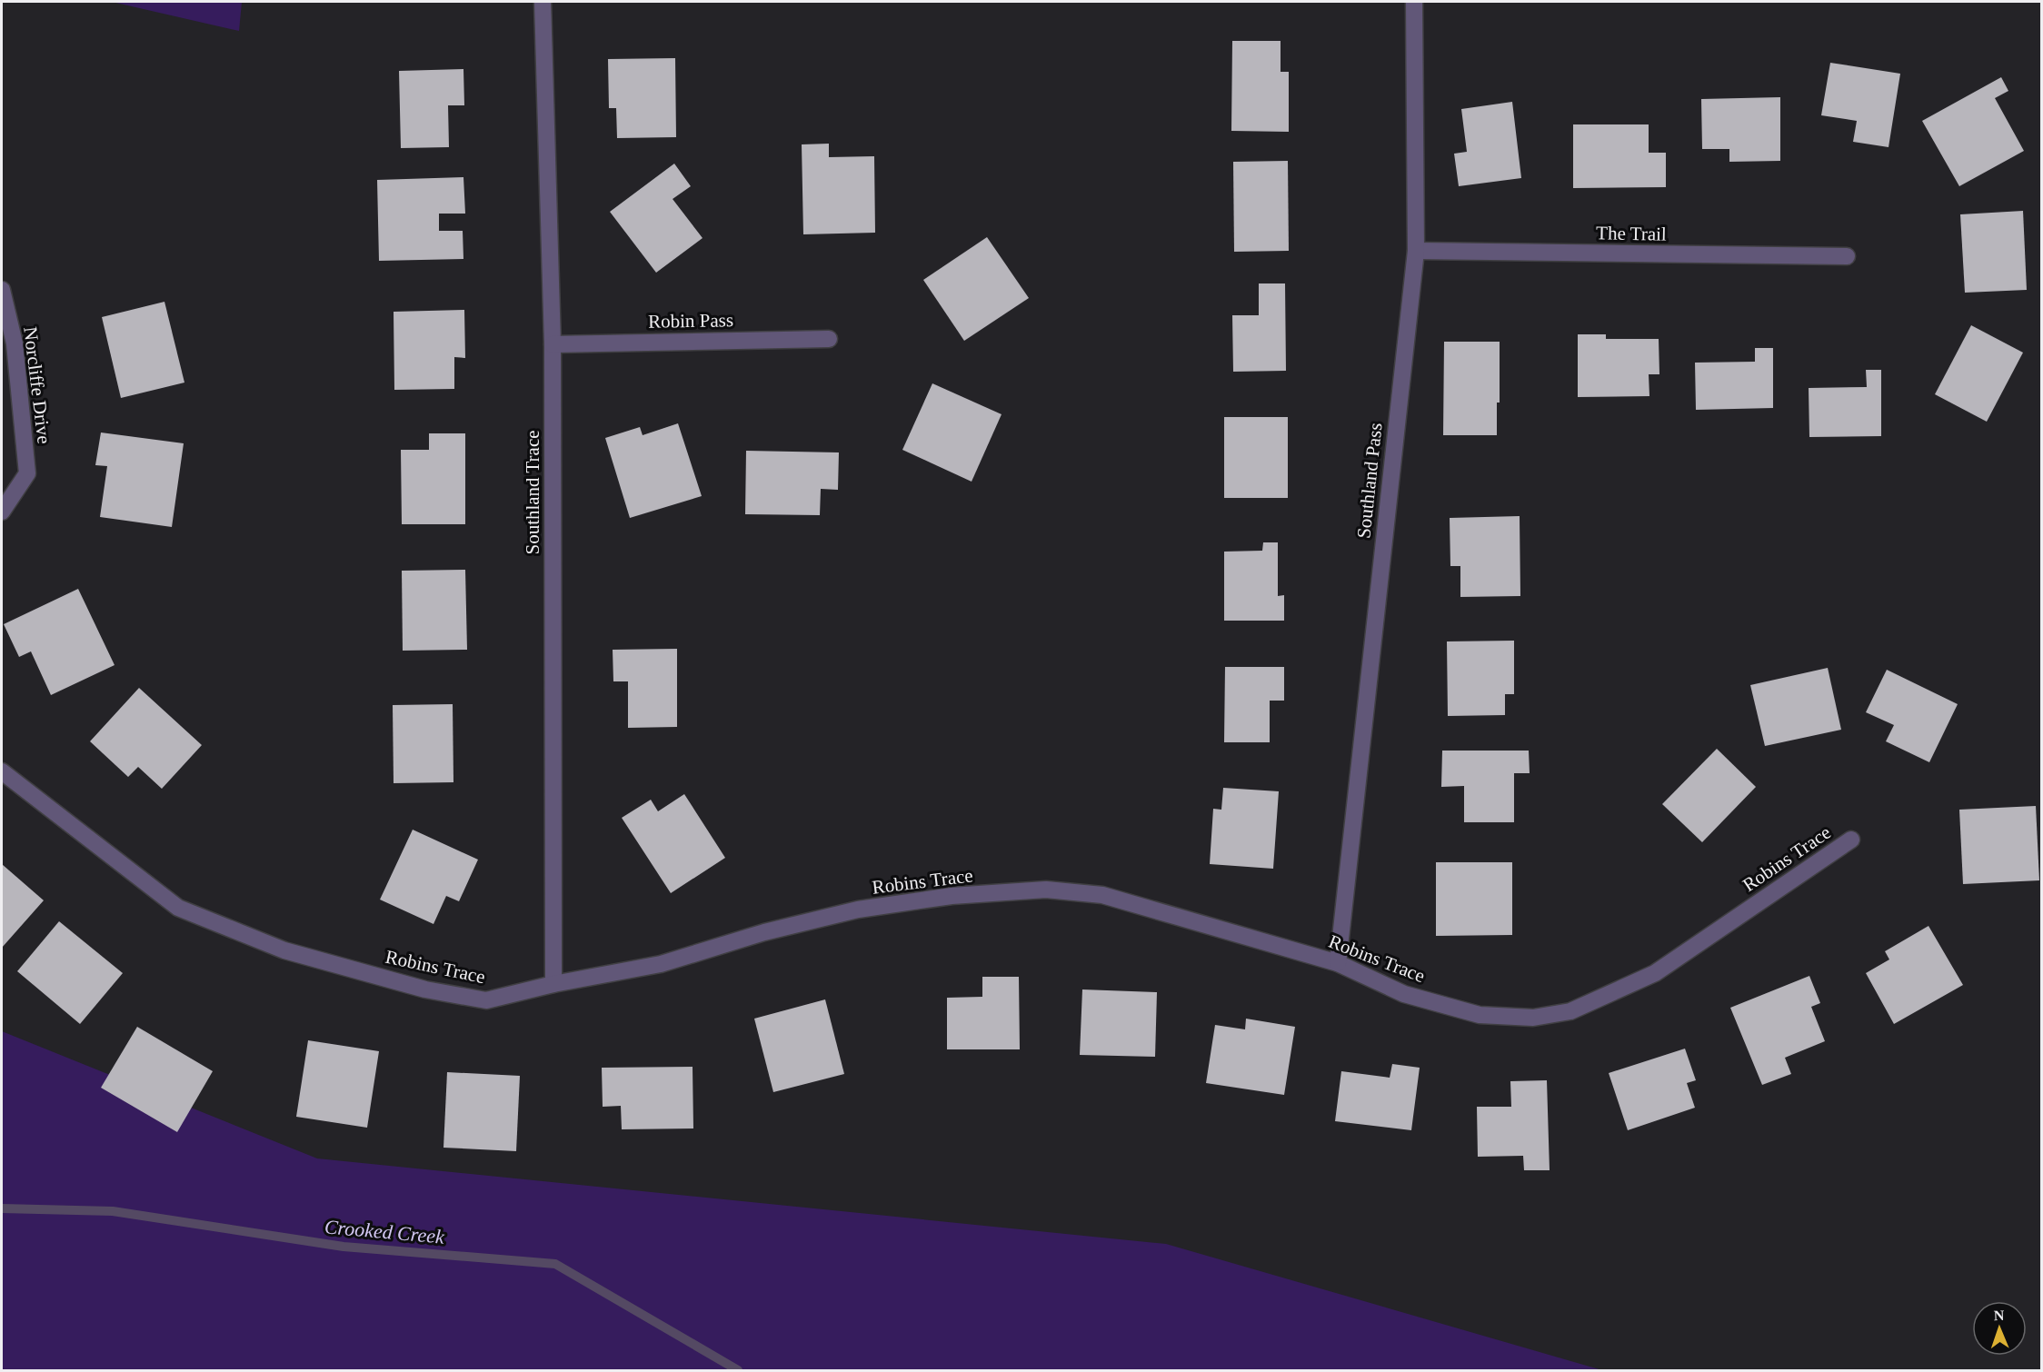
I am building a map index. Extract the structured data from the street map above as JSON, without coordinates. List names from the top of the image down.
{
  "streets": {
    "street": [
      "The Trail",
      "Robin Pass",
      "Norcliffe Drive",
      "Southland Pass",
      "Southland Trace",
      "Robins Trace"
    ]
  },
  "crossings": [
    ["The Trail", "Southland Pass"],
    ["Robin Pass", "Southland Trace"],
    ["Southland Pass", "Robins Trace"],
    ["Southland Trace", "Robins Trace"]
  ],
  "water": ["Crooked Creek"],
  "north": "top"
}
